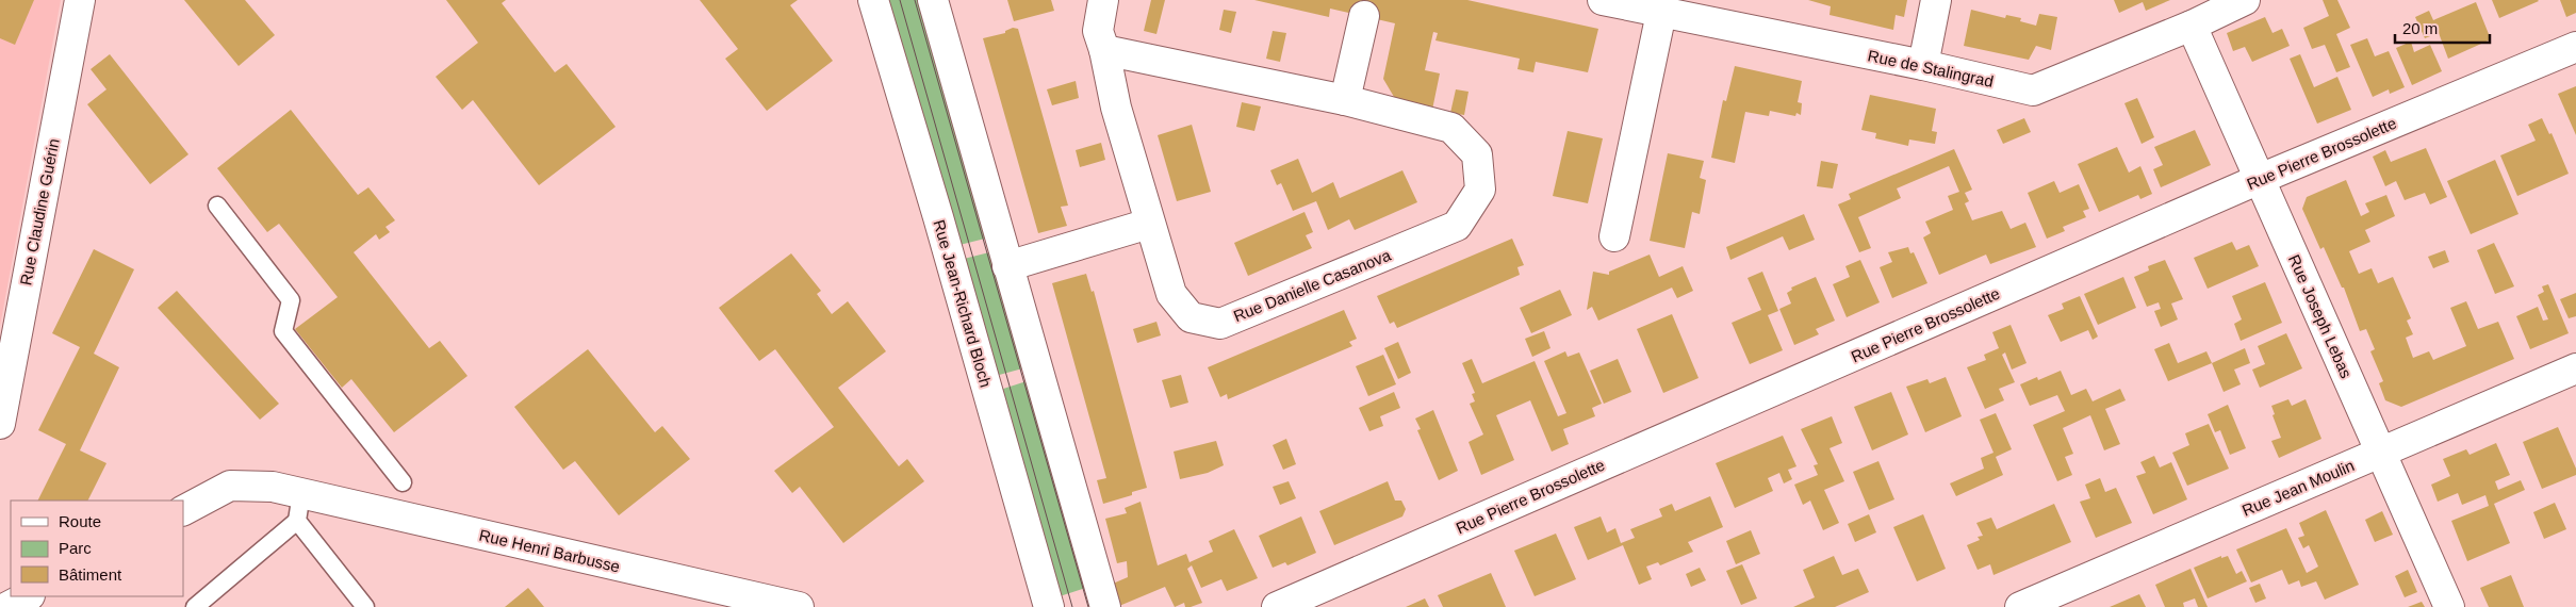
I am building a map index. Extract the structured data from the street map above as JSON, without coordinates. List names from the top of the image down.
{
  "streets": {
    "street": [
      "Rue de Stalingrad",
      "Rue Pierre Brossolette",
      "Rue Claudine Guérin",
      "Rue Danielle Casanova",
      "Rue Jean-Richard Bloch",
      "Rue Joseph Lebas",
      "Rue Jean Moulin",
      "Rue Henri Barbusse"
    ]
  },
  "crossings": [
    ["Rue de Stalingrad", "Rue Joseph Lebas"],
    ["Rue Pierre Brossolette", "Rue Joseph Lebas"],
    ["Rue Joseph Lebas", "Rue Jean Moulin"]
  ],
  "legend": ["Route", "Parc", "Bâtiment"],
  "scale_bar": "20 m"
}
